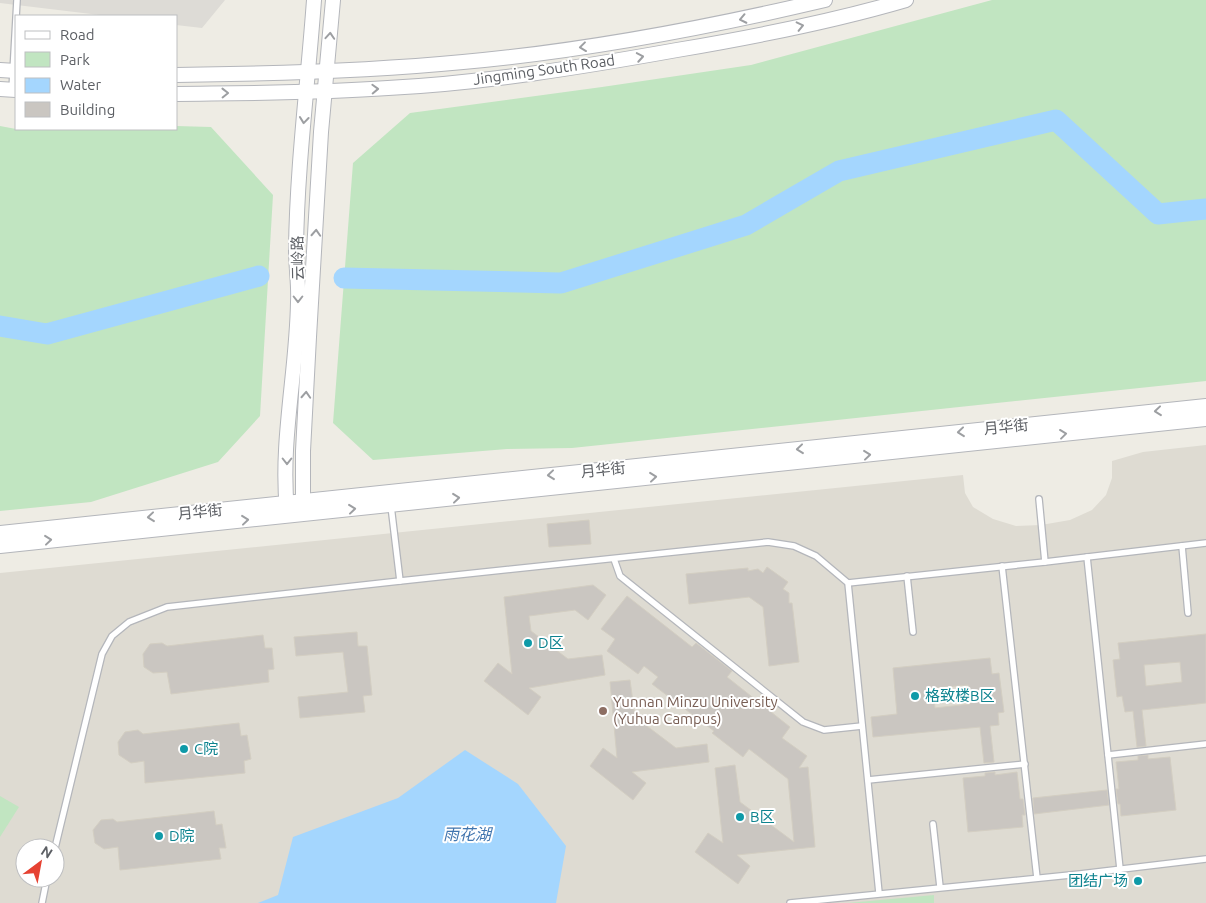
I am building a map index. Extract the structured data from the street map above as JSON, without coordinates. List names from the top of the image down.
{
  "streets": {
    "street": ["Jingming South Road", "云岭路", "月华街"]
  },
  "crossings": [
    ["Jingming South Road", "云岭路"],
    ["云岭路", "月华街"]
  ],
  "water": ["雨花湖"],
  "places": [
    "D区",
    "格致楼B区",
    "Yunnan Minzu University (Yuhua Campus)",
    "C院",
    "B区",
    "D院",
    "团结广场"
  ],
  "legend": [
    "Road",
    "Park",
    "Water",
    "Building"
  ],
  "north": "top right"
}
